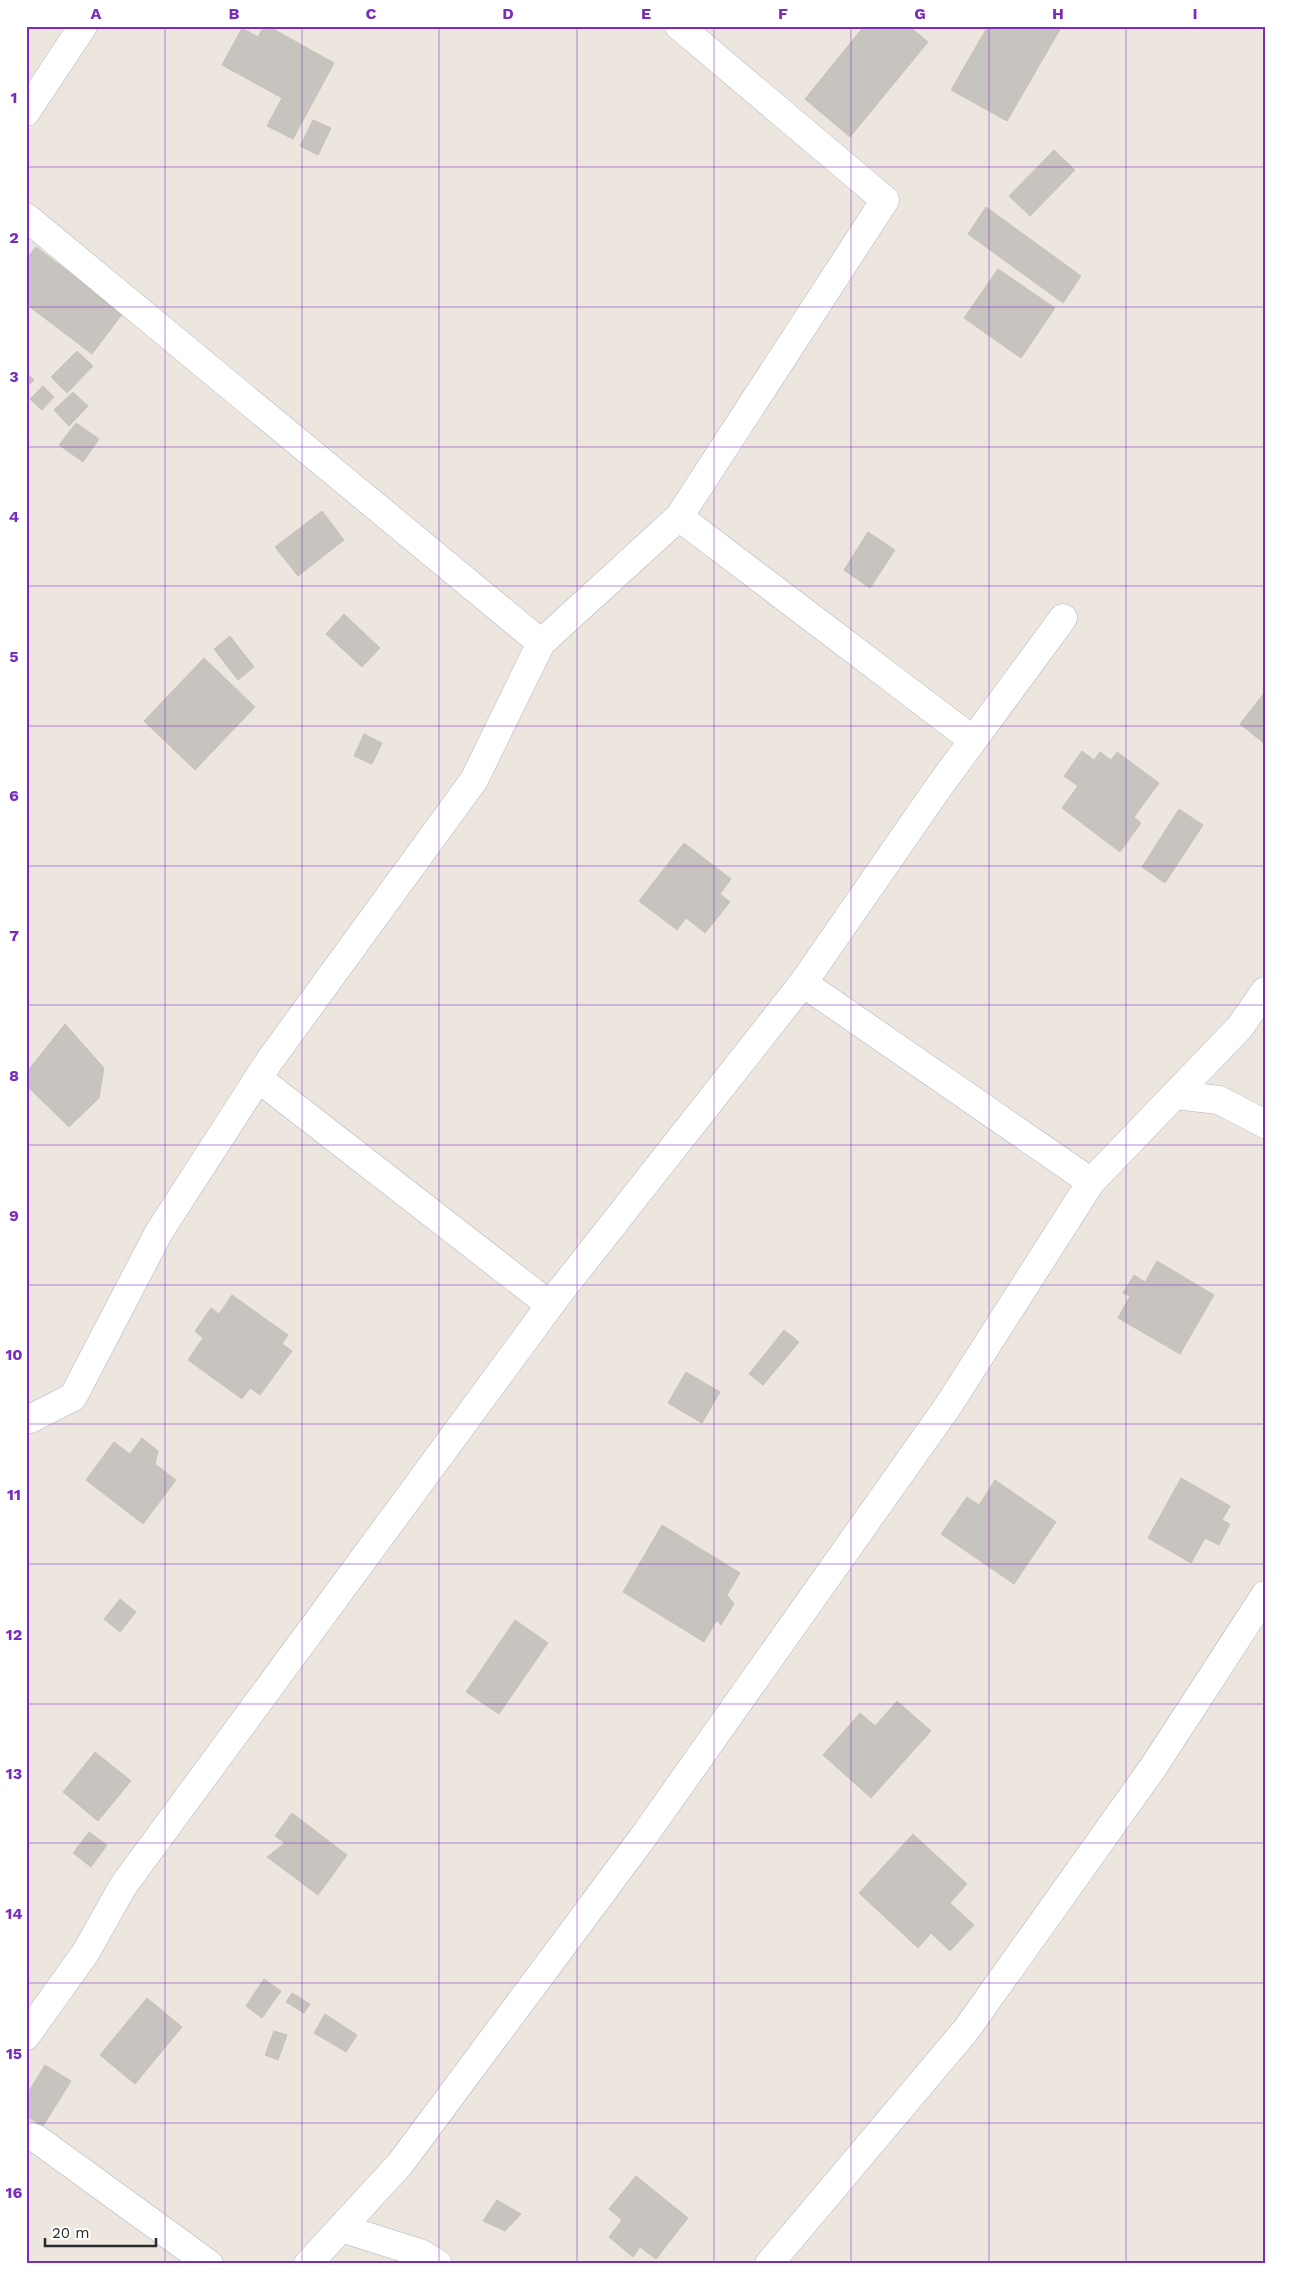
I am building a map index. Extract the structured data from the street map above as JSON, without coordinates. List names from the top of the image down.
{
  "scale_bar": "20 m",
  "grid": {
    "columns": [
      "A",
      "B",
      "C",
      "D",
      "E",
      "F",
      "G",
      "H",
      "I"
    ],
    "rows": [
      "1",
      "2",
      "3",
      "4",
      "5",
      "6",
      "7",
      "8",
      "9",
      "10",
      "11",
      "12",
      "13",
      "14",
      "15",
      "16"
    ]
  }
}
